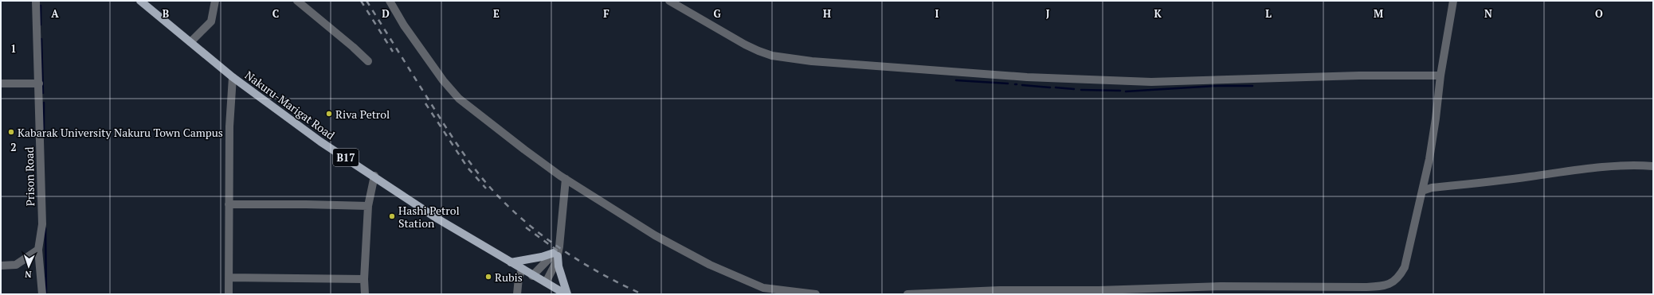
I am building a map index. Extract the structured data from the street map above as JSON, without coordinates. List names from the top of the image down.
{
  "streets": {
    "main road": ["Nakuru-Marigat Road", "B17"],
    "street": ["Prison Road"]
  },
  "places": [
    "Riva Petrol",
    "Kabarak University Nakuru Town Campus",
    "Hashi Petrol Station",
    "Rubis"
  ],
  "north": "bottom",
  "grid": {
    "columns": [
      "A",
      "B",
      "C",
      "D",
      "E",
      "F",
      "G",
      "H",
      "I",
      "J",
      "K",
      "L",
      "M",
      "N",
      "O"
    ],
    "rows": ["1", "2"]
  }
}
